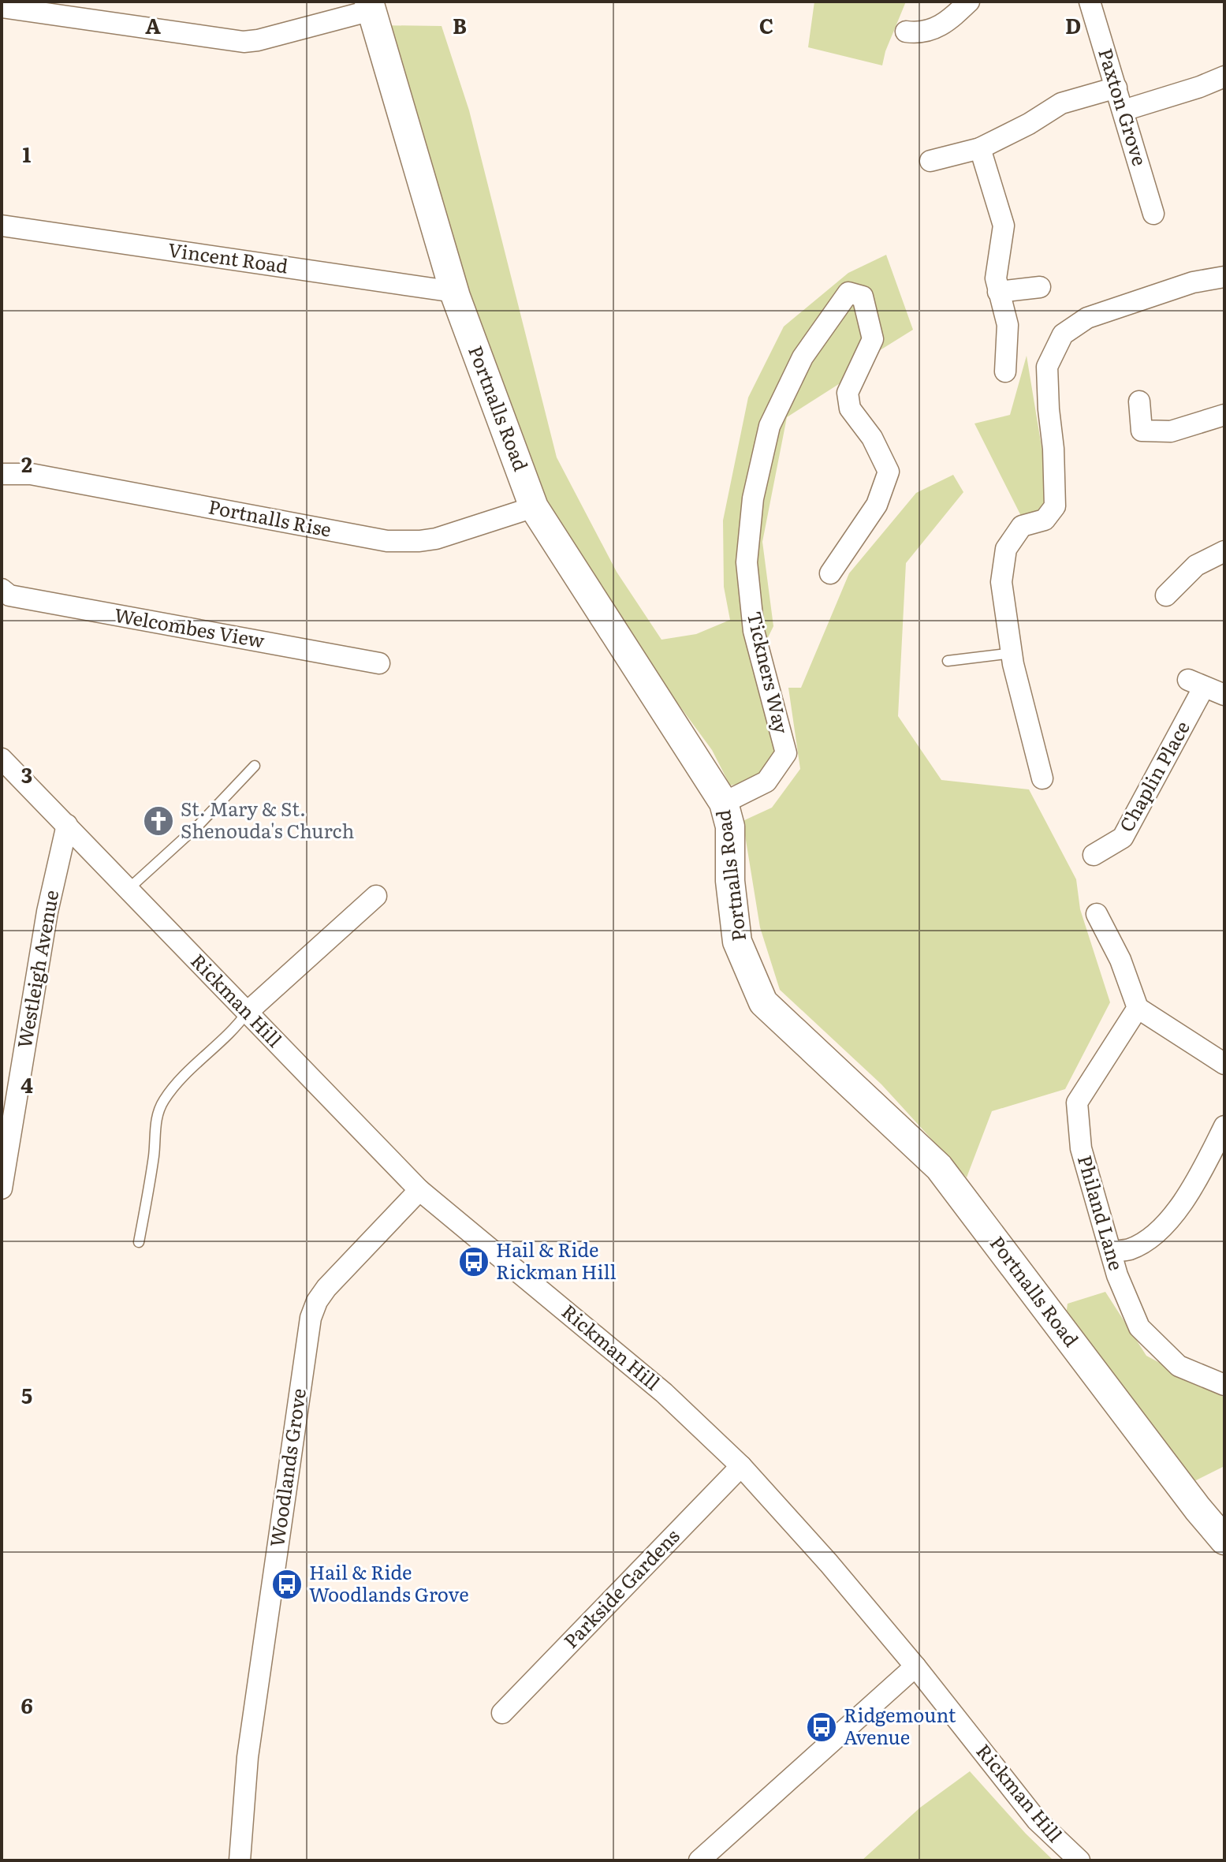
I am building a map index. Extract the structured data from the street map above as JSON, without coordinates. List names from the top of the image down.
{
  "streets": {
    "street": [
      "Paxton Grove",
      "Vincent Road",
      "Portnalls Road",
      "Portnalls Rise",
      "Welcombes View",
      "Tickners Way",
      "Chaplin Place",
      "Westleigh Avenue",
      "Rickman Hill",
      "Philand Lane",
      "Woodlands Grove",
      "Parkside Gardens"
    ]
  },
  "crossings": [
    ["Vincent Road", "Portnalls Road"],
    ["Portnalls Road", "Portnalls Rise"],
    ["Portnalls Road", "Tickners Way"],
    ["Westleigh Avenue", "Rickman Hill"],
    ["Rickman Hill", "Woodlands Grove"],
    ["Rickman Hill", "Parkside Gardens"]
  ],
  "places": {
    "church": ["St. Mary & St. Shenouda's Church"],
    "bus stop": ["Hail & Ride Rickman Hill", "Hail & Ride Woodlands Grove", "Ridgemount Avenue"]
  },
  "grid": {
    "columns": [
      "A",
      "B",
      "C",
      "D"
    ],
    "rows": [
      "1",
      "2",
      "3",
      "4",
      "5",
      "6"
    ]
  }
}
